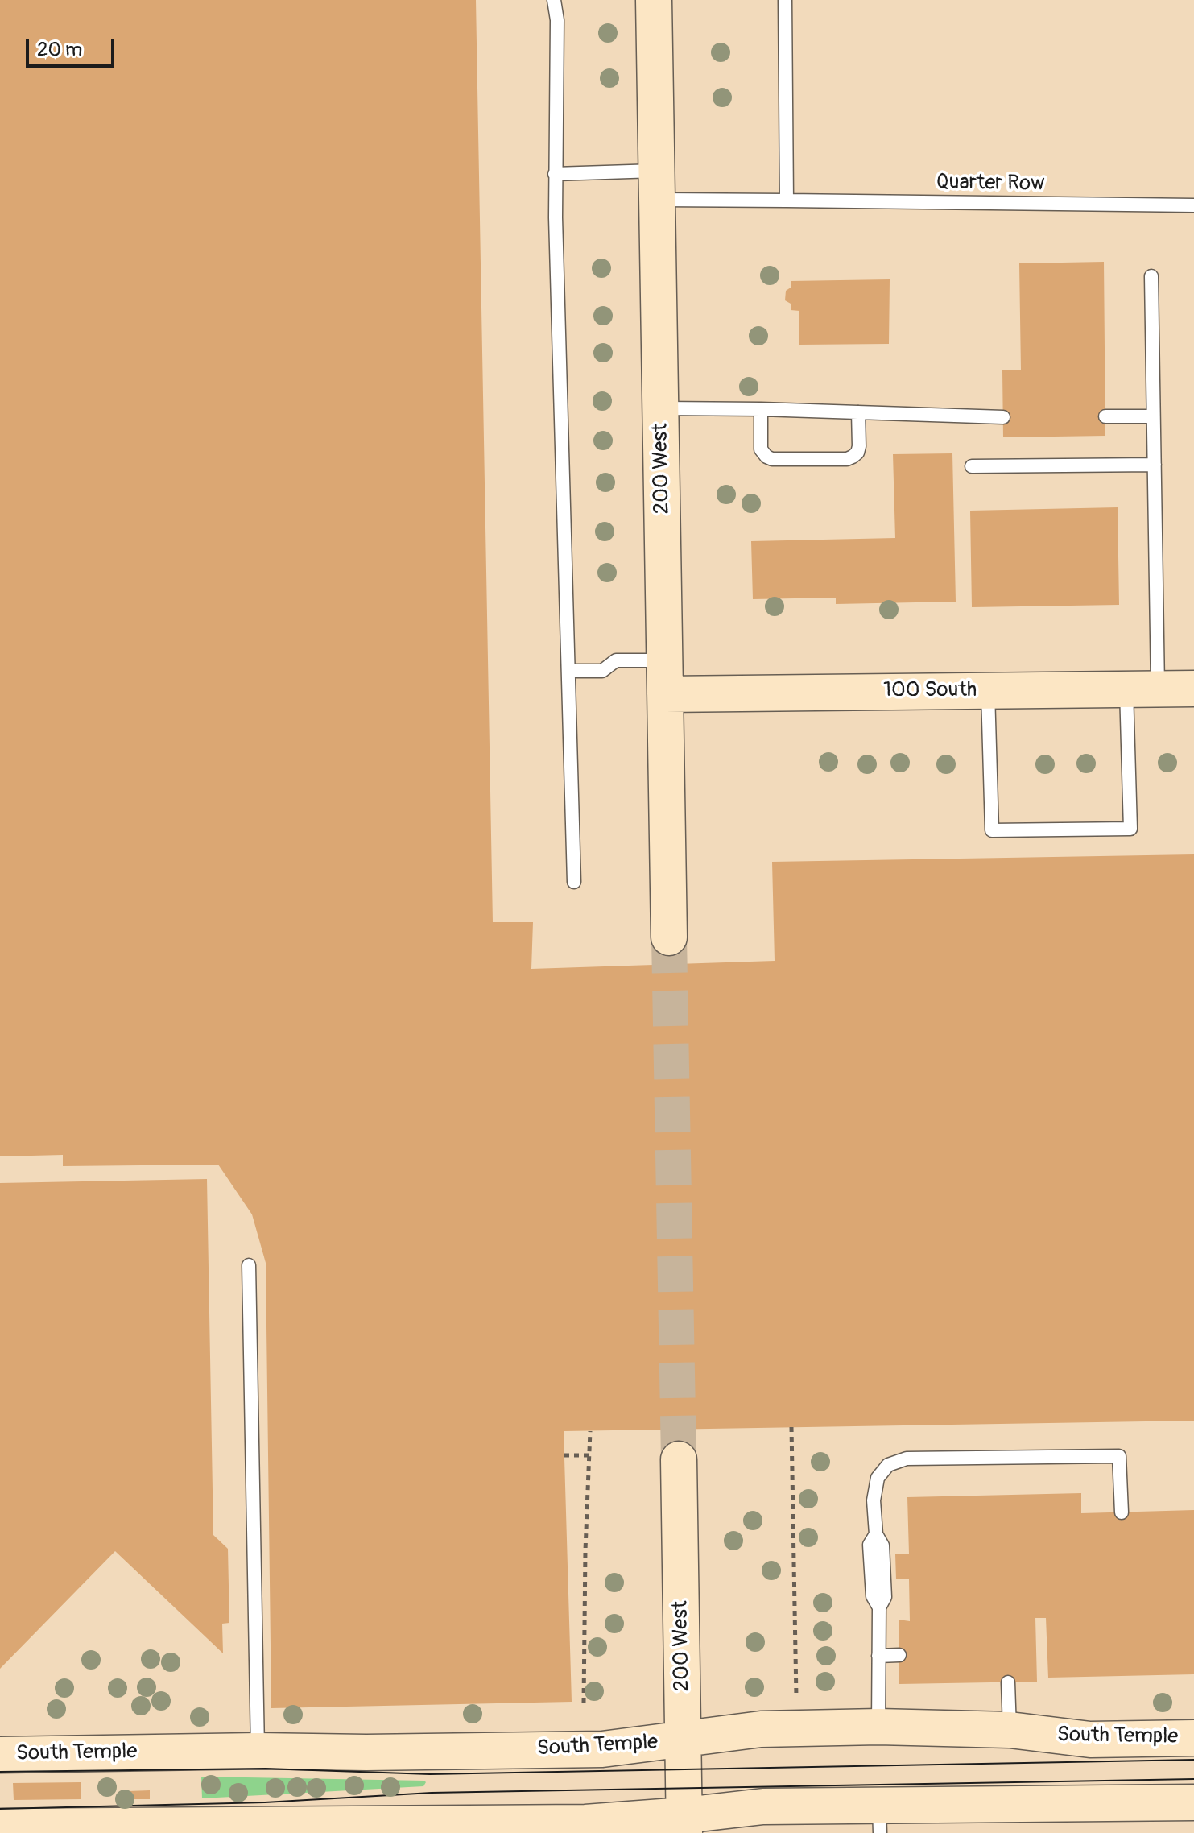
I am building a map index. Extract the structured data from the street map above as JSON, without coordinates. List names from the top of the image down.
{
  "streets": {
    "street": ["200 West", "100 South", "South Temple"],
    "lane": ["Quarter Row"]
  },
  "crossings": [
    ["Quarter Row", "200 West"],
    ["200 West", "100 South"],
    ["200 West", "South Temple"]
  ],
  "scale_bar": "20 m"
}
